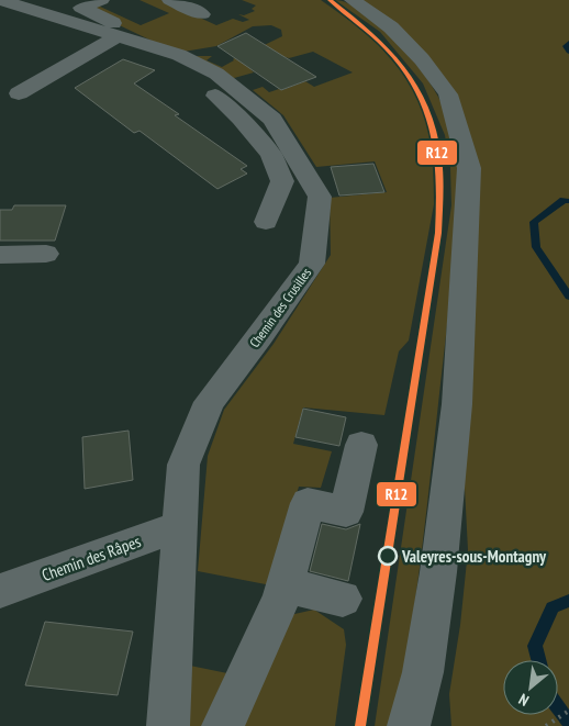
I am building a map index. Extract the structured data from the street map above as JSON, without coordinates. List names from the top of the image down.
{
  "streets": {
    "street": ["Chemin des Crusilles", "Chemin des Râpes"]
  },
  "crossings": [
    ["Chemin des Crusilles", "Chemin des Râpes"]
  ],
  "places": ["Valeyres-sous-Montagny"],
  "lines": ["transit line R12"],
  "north": "bottom left"
}
